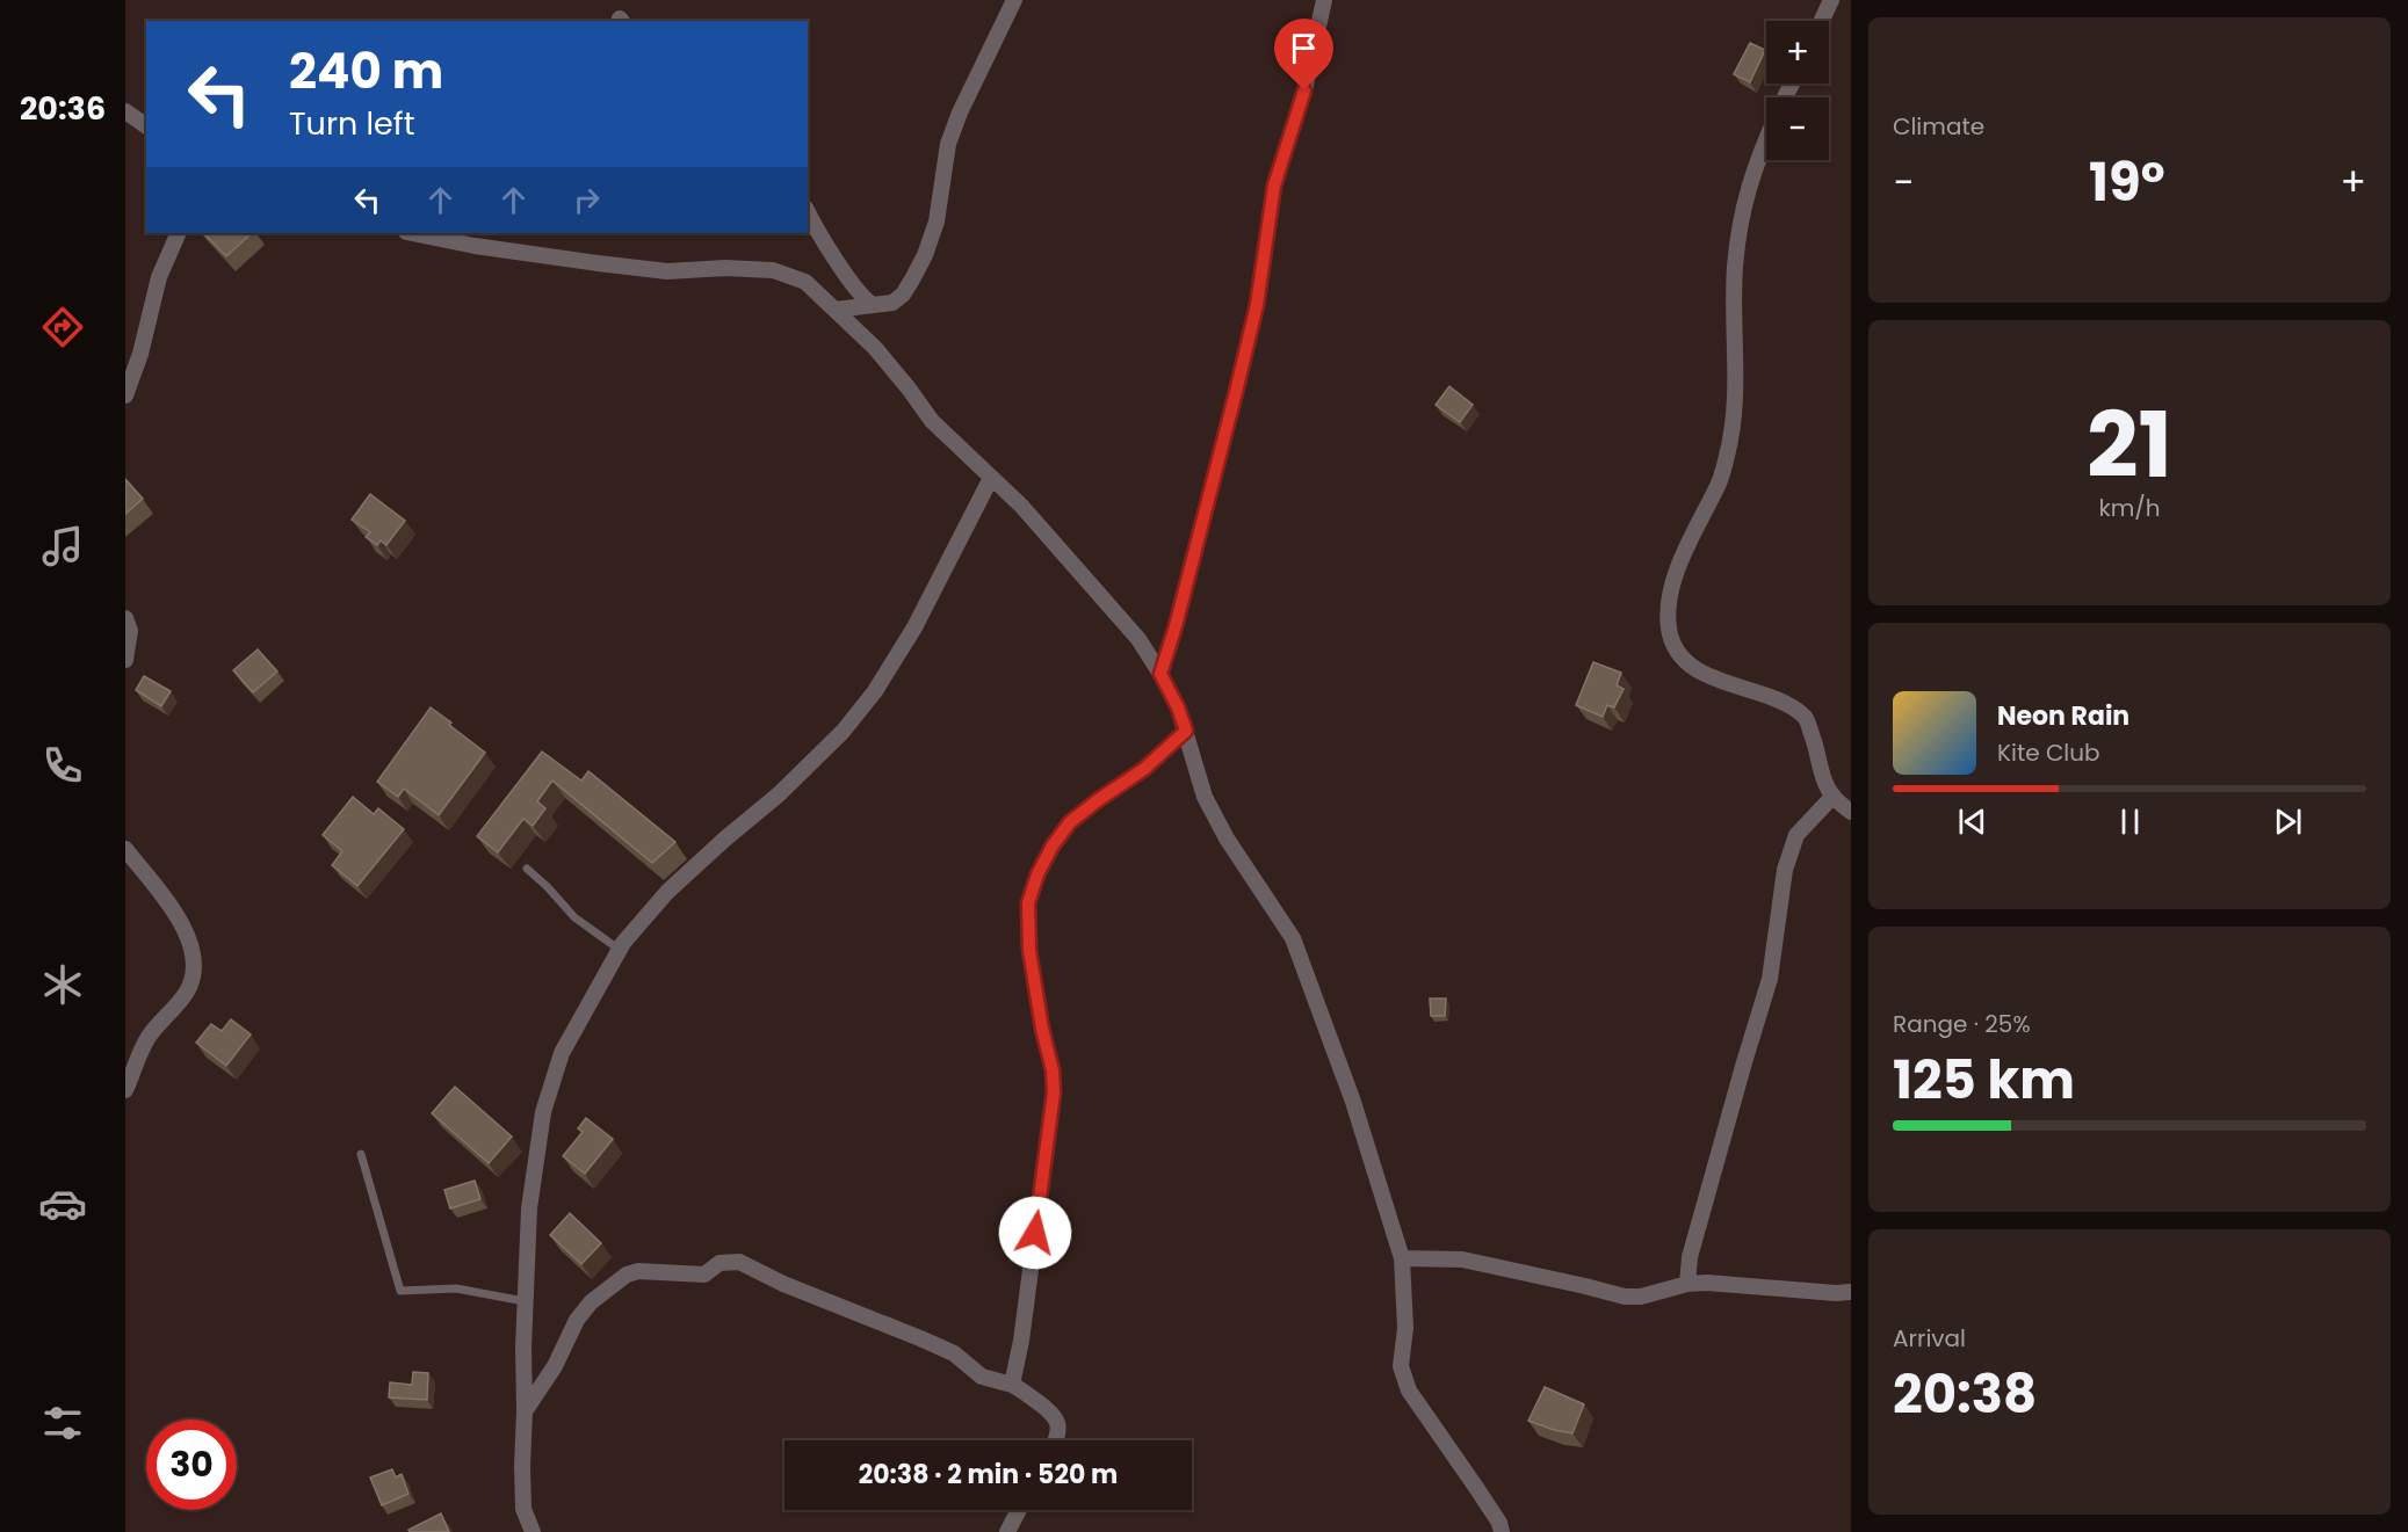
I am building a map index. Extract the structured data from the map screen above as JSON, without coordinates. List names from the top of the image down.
{
  "page": {
    "tabs": "20:36",
    "tile": [
      "Climate",
      ["21", "km/h"],
      ["Range · 25%", "125 km"],
      ["Arrival", "20:38"]
    ],
    "map_buttons": ["+", "−"],
    "turn": ["240 m", "Turn left"],
    "heat": ["−", "19°", "+"],
    "song": ["Neon Rain", "Kite Club"],
    "limit": "30",
    "trip": "20:38 · 2 min · 520 m"
  }
}
